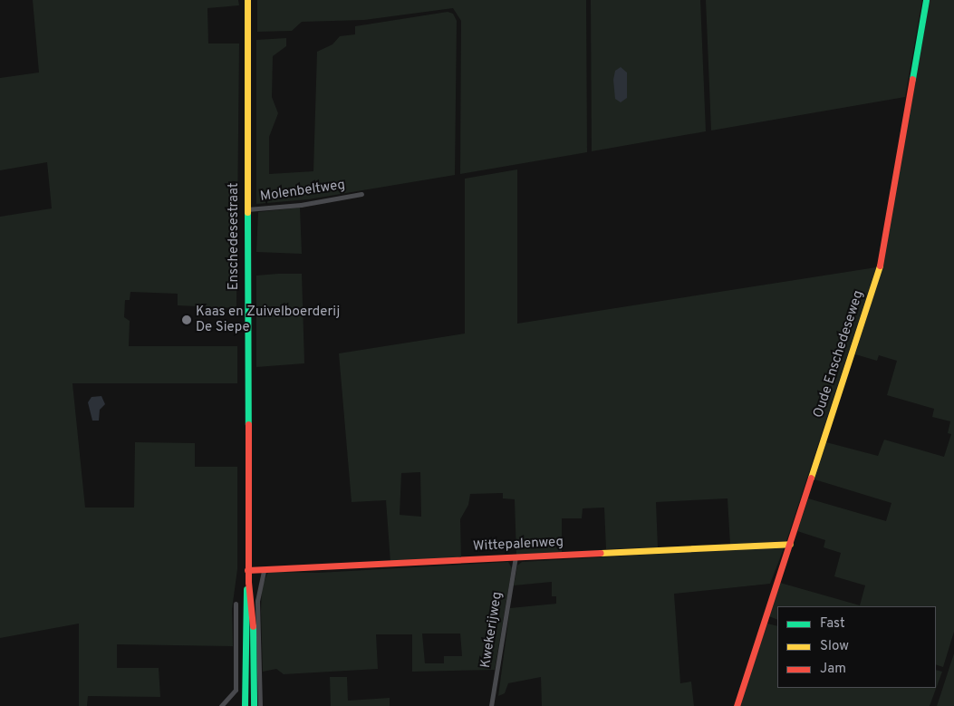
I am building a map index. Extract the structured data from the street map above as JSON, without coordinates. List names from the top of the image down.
{
  "streets": {
    "street": [
      "Molenbeltweg",
      "Enschedesestraat",
      "Oude Enschedeseweg",
      "Wittepalenweg",
      "Kwekerijweg"
    ]
  },
  "crossings": [
    ["Molenbeltweg", "Enschedesestraat"],
    ["Enschedesestraat", "Wittepalenweg"],
    ["Oude Enschedeseweg", "Wittepalenweg"],
    ["Wittepalenweg", "Kwekerijweg"]
  ],
  "places": ["Kaas en Zuivelboerderij De Siepe"],
  "legend": ["Fast", "Slow", "Jam"]
}
